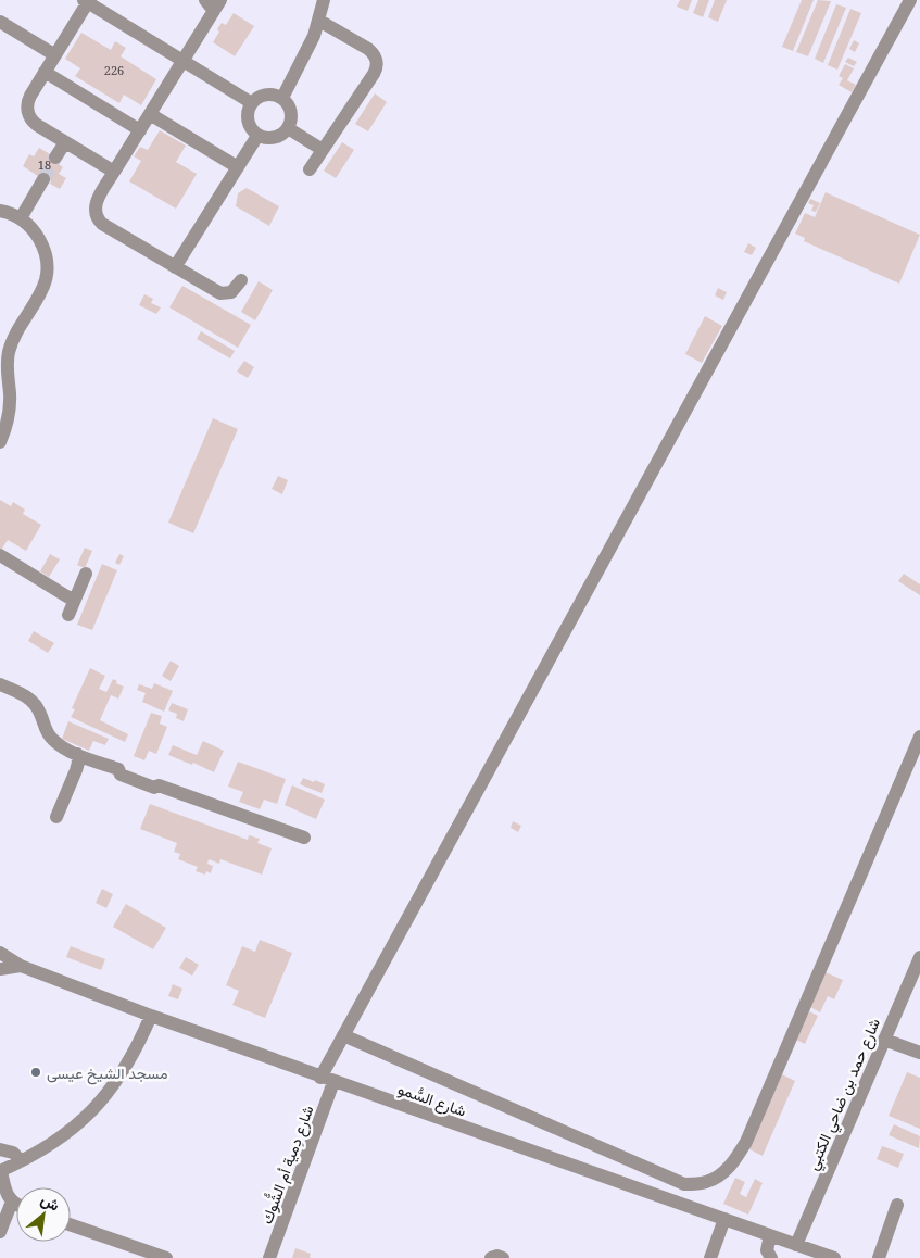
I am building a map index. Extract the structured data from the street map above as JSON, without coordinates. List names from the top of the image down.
{
  "streets": {
    "street": ["شارع حمد بن ضاحي الكتبي", "شارع السُّمو", "شارع دِمية أم الشُّوك"]
  },
  "crossings": [
    ["شارع حمد بن ضاحي الكتبي", "شارع السُّمو"],
    ["شارع السُّمو", "شارع دِمية أم الشُّوك"]
  ],
  "places": ["مسجد الشيخ عيسى"],
  "house_numbers": ["226", "18"],
  "north": "top right"
}
